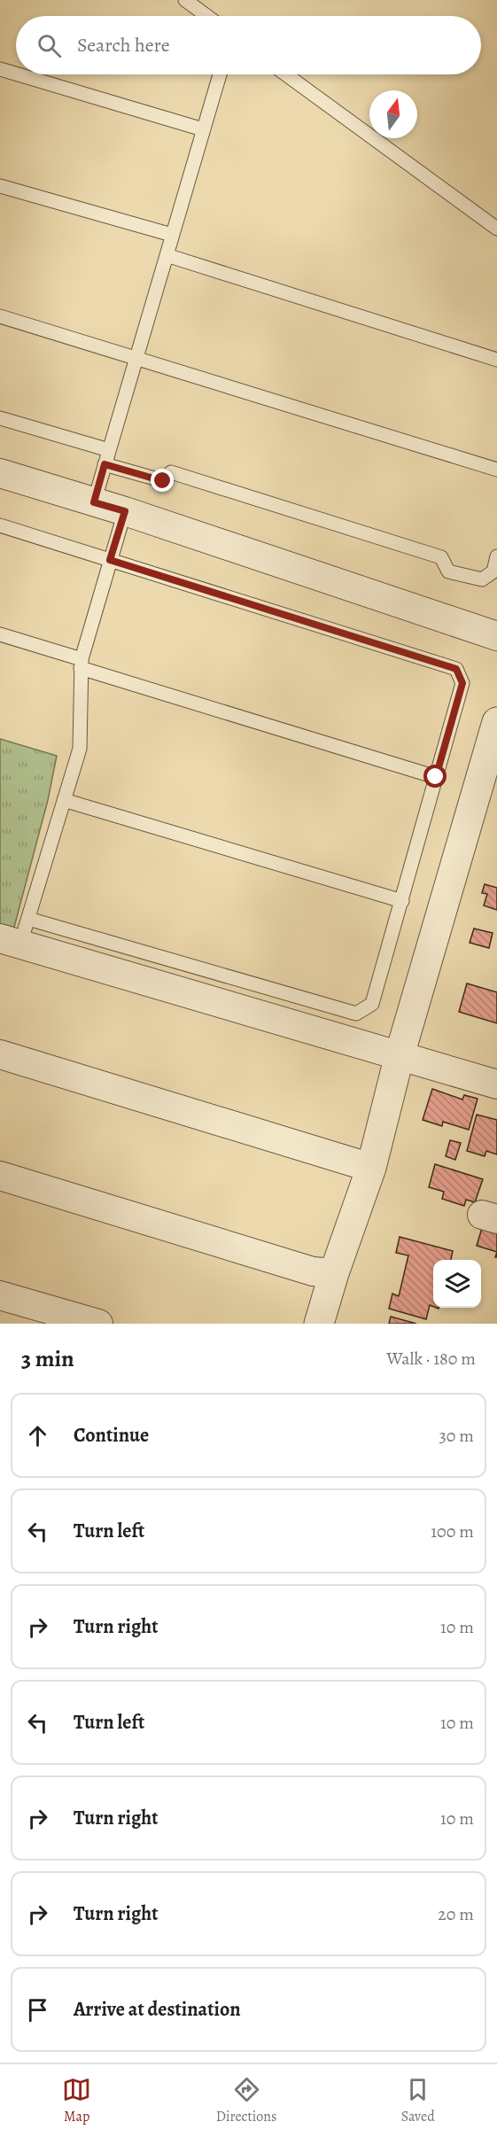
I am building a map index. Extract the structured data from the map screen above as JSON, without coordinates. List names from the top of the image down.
{
  "north": "top",
  "page": {
    "search": "Search here",
    "heading": ["3 min", "Walk · 180 m"],
    "list": [
      ["Continue", "30 m"],
      ["Turn left", "100 m"],
      ["Turn right", "10 m"],
      ["Turn left", "10 m"],
      ["Turn right", "10 m"],
      ["Turn right", "20 m"],
      "Arrive at destination"
    ],
    "nav": ["Map", "Directions", "Saved"]
  }
}
